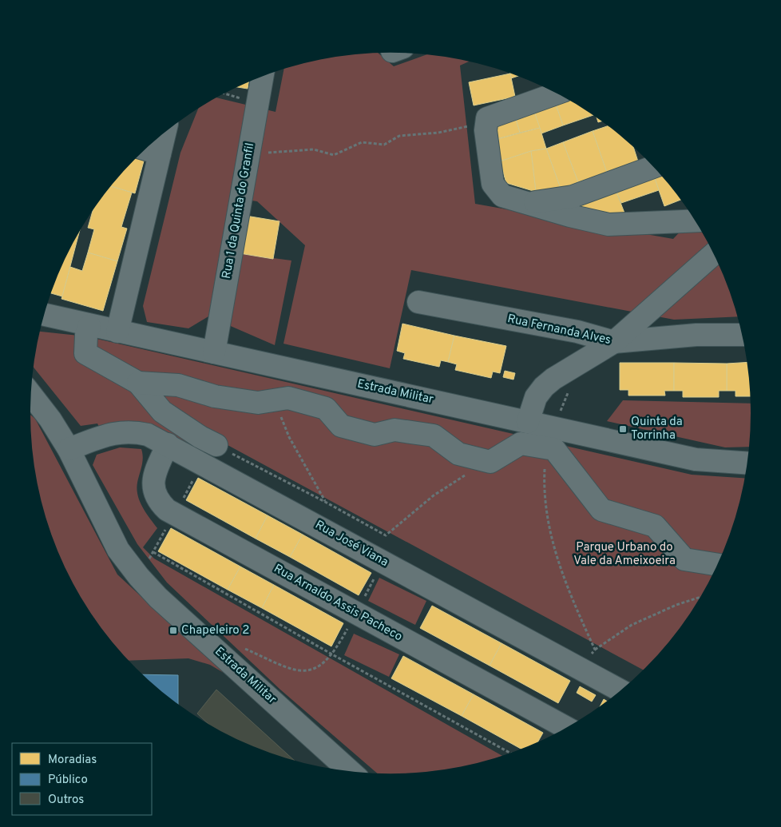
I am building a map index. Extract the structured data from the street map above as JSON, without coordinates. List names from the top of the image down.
{
  "streets": {
    "street": [
      "Rua 1 da Quinta do Granfil",
      "Rua Fernanda Alves",
      "Estrada Militar",
      "Rua José Viana",
      "Rua Arnaldo Assis Pacheco"
    ]
  },
  "crossings": [
    ["Rua 1 da Quinta do Granfil", "Estrada Militar"],
    ["Estrada Militar", "Rua José Viana"],
    ["Rua José Viana", "Rua Arnaldo Assis Pacheco"]
  ],
  "parks": ["Parque Urbano do Vale da Ameixoeira"],
  "places": {
    "transit": ["Quinta da Torrinha", "Chapeleiro 2"]
  },
  "legend": ["Moradias", "Público", "Outros"]
}
